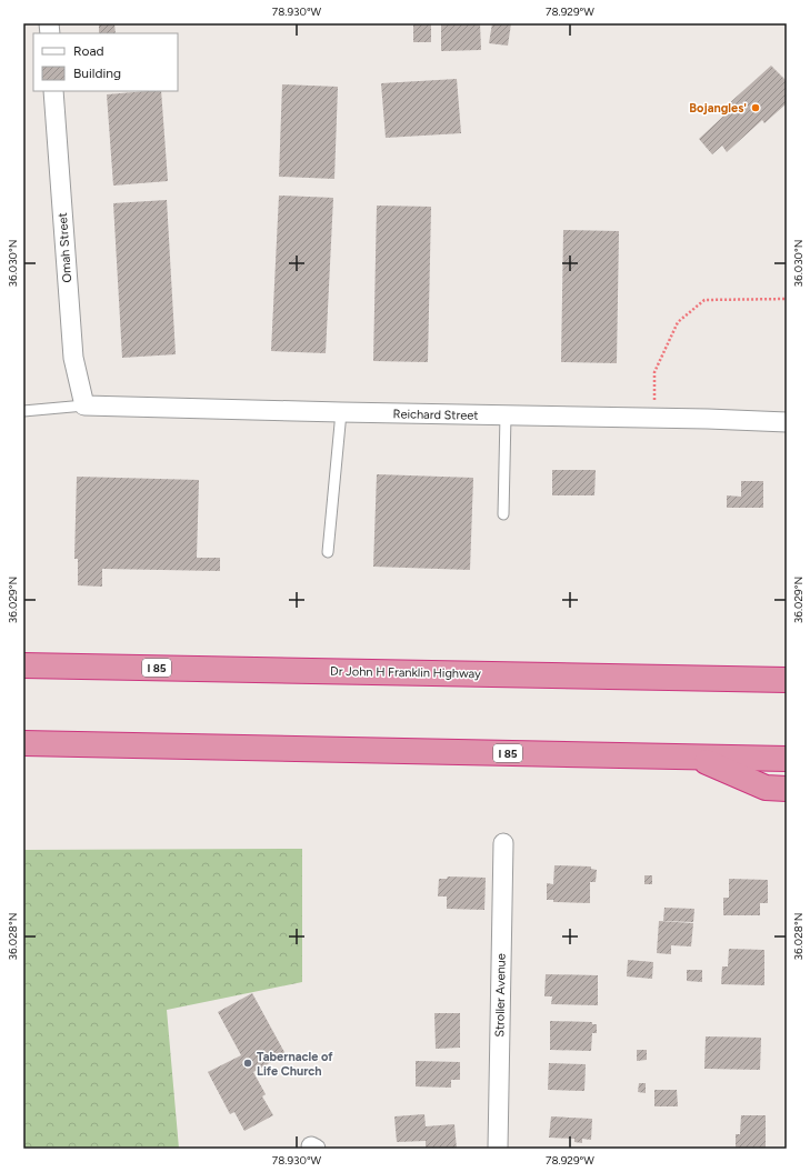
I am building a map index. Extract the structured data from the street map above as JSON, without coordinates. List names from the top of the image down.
{
  "streets": {
    "highway": ["I 85", "Dr John H Franklin Highway"],
    "street": ["Omah Street", "Reichard Street", "Stroller Avenue"]
  },
  "crossings": [
    ["Omah Street", "Reichard Street"]
  ],
  "places": ["Bojangles'", "Tabernacle of Life Church"],
  "legend": ["Road", "Building"],
  "coordinates": [
    "78.930°W",
    "78.929°W",
    "36.030°N",
    "36.029°N",
    "36.028°N"
  ]
}
